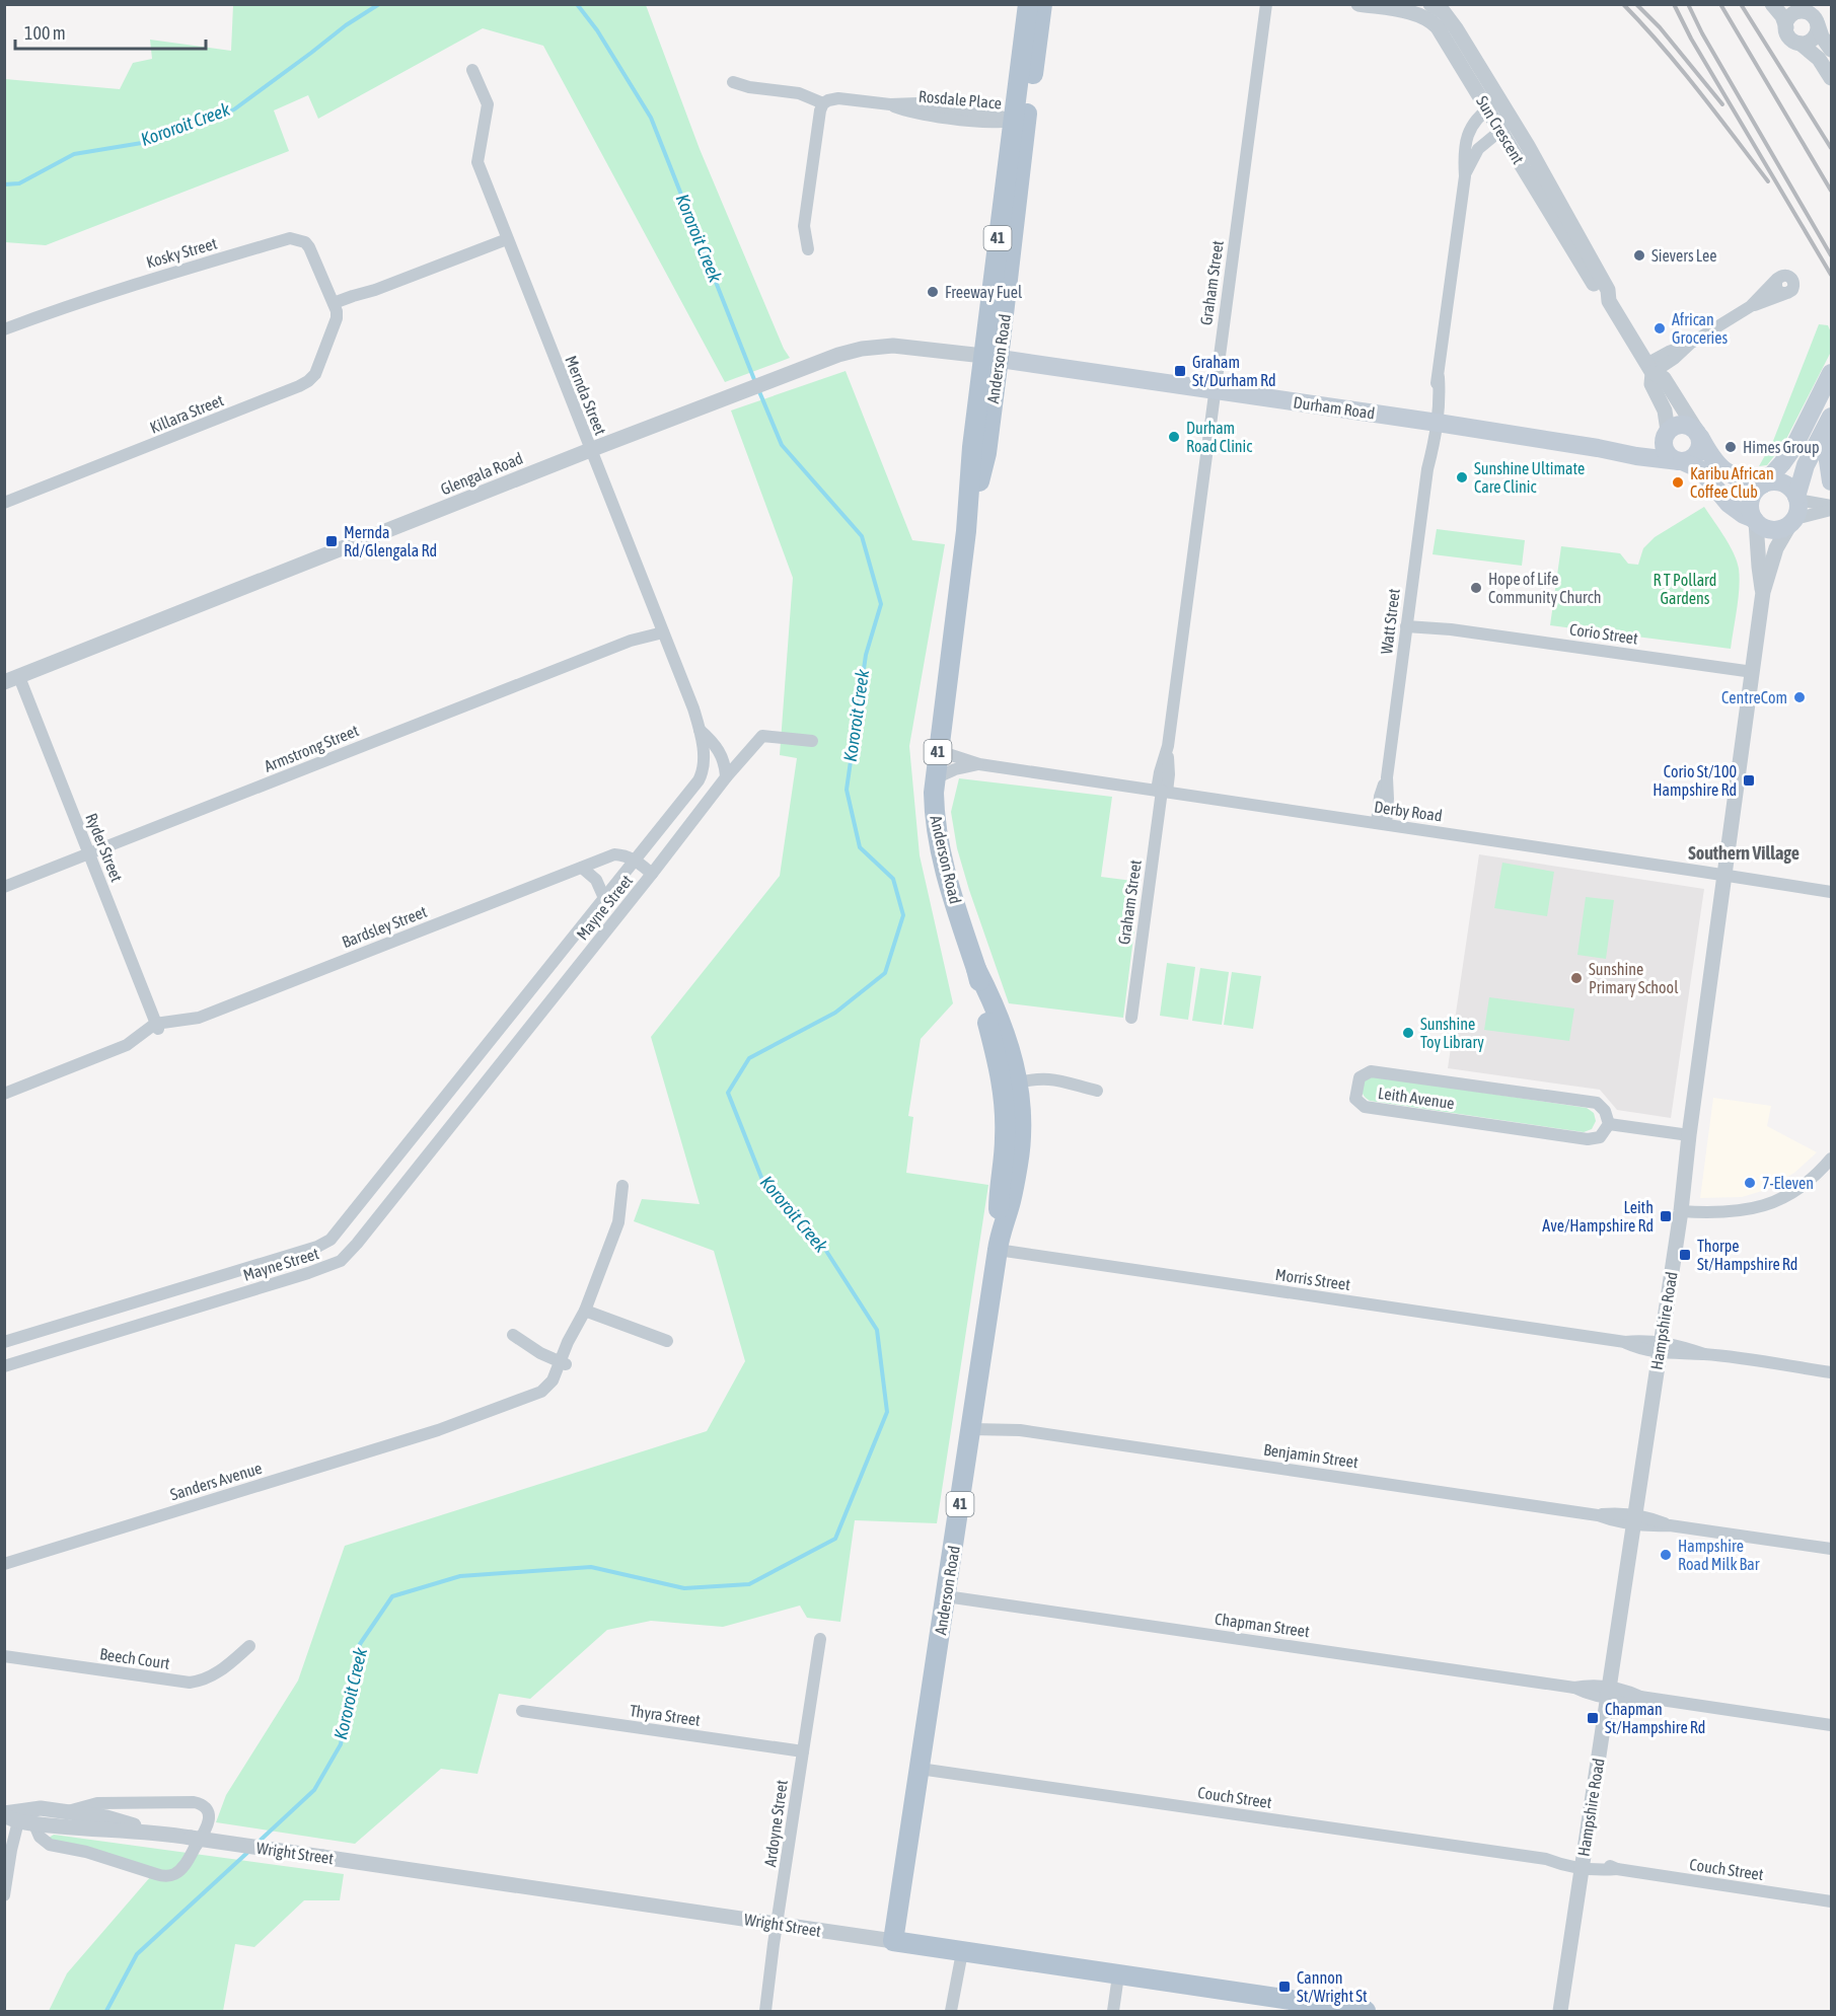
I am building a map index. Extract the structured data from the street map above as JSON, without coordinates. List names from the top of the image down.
{
  "streets": {
    "main road": [
      "Sun Crescent",
      "41",
      "Anderson Road",
      "Durham Road",
      "Wright Street"
    ],
    "street": [
      "Rosdale Place",
      "Kosky Street",
      "Graham Street",
      "Mernda Street",
      "Killara Street",
      "Glengala Road",
      "Watt Street",
      "Corio Street",
      "Armstrong Street",
      "Derby Road",
      "Ryder Street",
      "Mayne Street",
      "Bardsley Street",
      "Leith Avenue",
      "Morris Street",
      "Hampshire Road",
      "Benjamin Street",
      "Sanders Avenue",
      "Chapman Street",
      "Beech Court",
      "Thyra Street",
      "Couch Street",
      "Ardoyne Street"
    ]
  },
  "crossings": [
    ["Rosdale Place", "Anderson Road"],
    ["Sun Crescent", "Durham Road"],
    ["Sun Crescent", "Watt Street"],
    ["Sun Crescent", "Hampshire Road"],
    ["Kosky Street", "Killara Street"],
    ["Graham Street", "Durham Road"],
    ["Graham Street", "Derby Road"],
    ["Anderson Road", "Durham Road"],
    ["Anderson Road", "Glengala Road"],
    ["Anderson Road", "Derby Road"],
    ["Anderson Road", "Morris Street"],
    ["Anderson Road", "Benjamin Street"],
    ["Anderson Road", "Chapman Street"],
    ["Anderson Road", "Couch Street"],
    ["Anderson Road", "Wright Street"],
    ["Mernda Street", "Glengala Road"],
    ["Mernda Street", "Armstrong Street"],
    ["Mernda Street", "Mayne Street"],
    ["Durham Road", "Glengala Road"],
    ["Durham Road", "Watt Street"],
    ["Glengala Road", "Ryder Street"],
    ["Watt Street", "Corio Street"],
    ["Watt Street", "Derby Road"],
    ["Corio Street", "Hampshire Road"],
    ["Armstrong Street", "Ryder Street"],
    ["Derby Road", "Hampshire Road"],
    ["Ryder Street", "Bardsley Street"],
    ["Mayne Street", "Bardsley Street"],
    ["Morris Street", "Hampshire Road"],
    ["Hampshire Road", "Benjamin Street"],
    ["Hampshire Road", "Chapman Street"],
    ["Hampshire Road", "Couch Street"],
    ["Thyra Street", "Ardoyne Street"],
    ["Ardoyne Street", "Wright Street"]
  ],
  "districts": ["Southern Village"],
  "water": ["Kororoit Creek"],
  "parks": ["R T Pollard Gardens"],
  "places": {
    "other": [
      "Sievers Lee",
      "Freeway Fuel",
      "African Groceries",
      "Durham Road Clinic",
      "Himes Group",
      "Sunshine Ultimate Care Clinic",
      "Karibu African Coffee Club",
      "Hope of Life Community Church",
      "CentreCom",
      "Sunshine Primary School",
      "Sunshine Toy Library",
      "7-Eleven",
      "Hampshire Road Milk Bar"
    ],
    "transit": [
      "Graham St/Durham Rd",
      "Mernda Rd/Glengala Rd",
      "Corio St/100 Hampshire Rd",
      "Leith Ave/Hampshire Rd",
      "Thorpe St/Hampshire Rd",
      "Chapman St/Hampshire Rd",
      "Cannon St/Wright St"
    ]
  },
  "scale_bar": "100 m"
}
